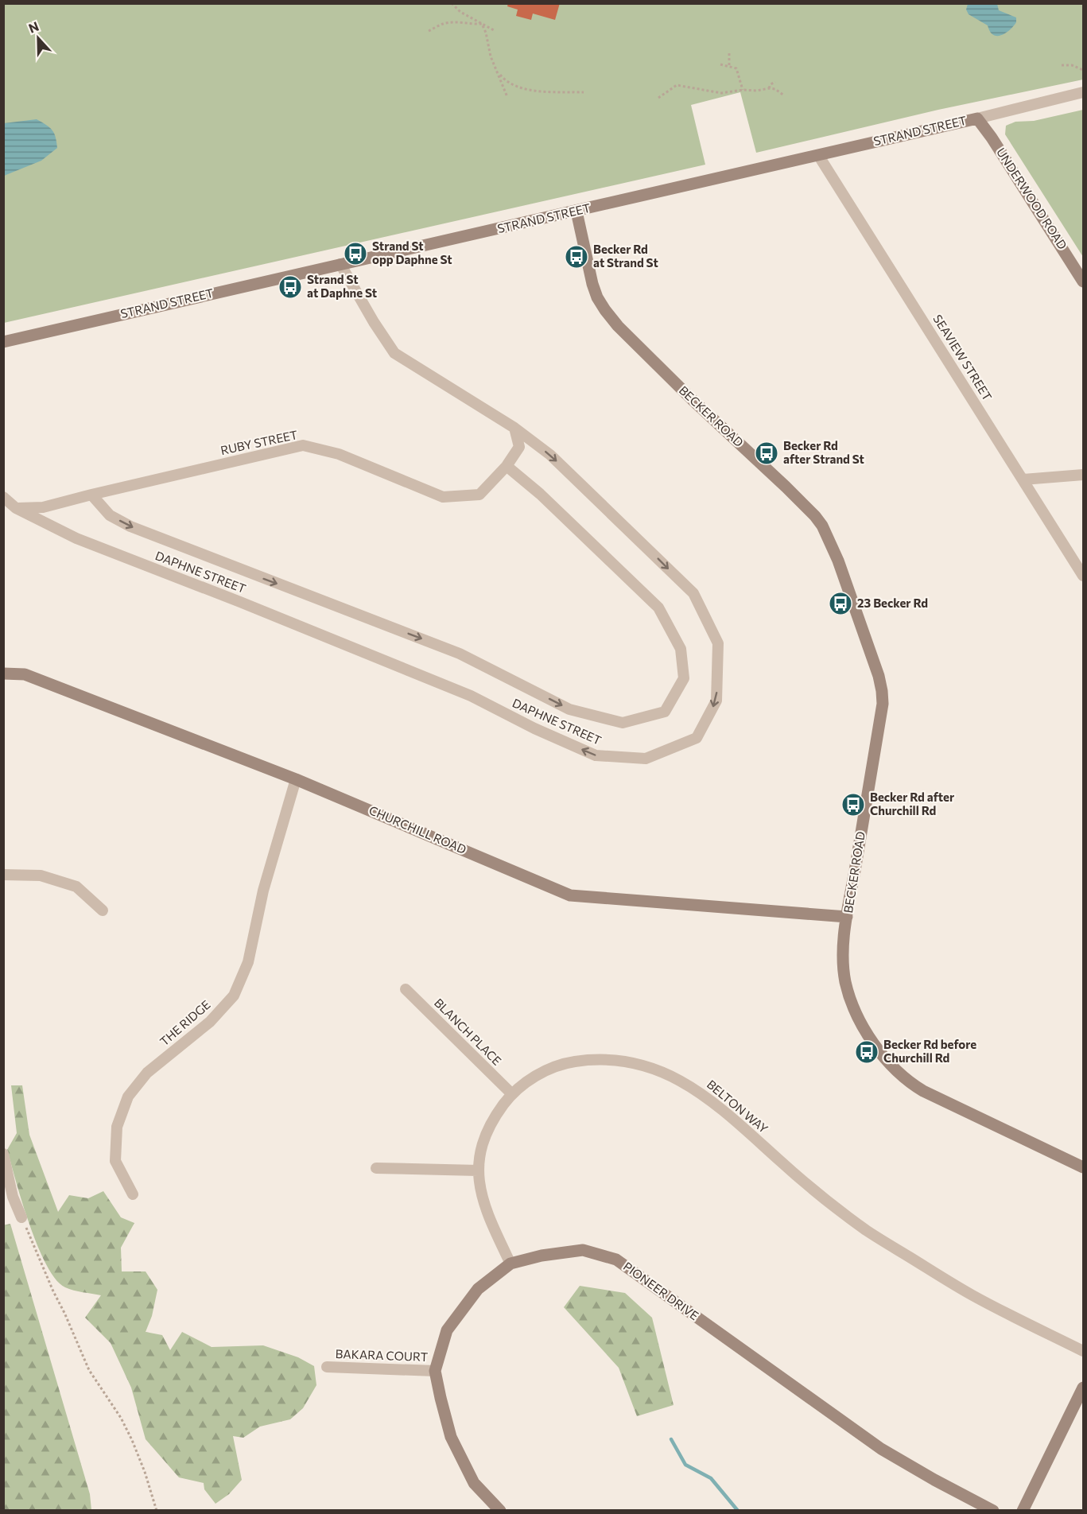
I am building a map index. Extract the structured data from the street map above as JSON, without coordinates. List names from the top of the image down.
{
  "streets": {
    "street": [
      "STRAND STREET",
      "UNDERWOOD ROAD",
      "SEAVIEW STREET",
      "BECKER ROAD",
      "RUBY STREET",
      "DAPHNE STREET",
      "CHURCHILL ROAD",
      "THE RIDGE",
      "BLANCH PLACE",
      "BELTON WAY",
      "PIONEER DRIVE",
      "BAKARA COURT"
    ]
  },
  "crossings": [
    ["STRAND STREET", "UNDERWOOD ROAD"],
    ["STRAND STREET", "SEAVIEW STREET"],
    ["STRAND STREET", "BECKER ROAD"],
    ["STRAND STREET", "DAPHNE STREET"],
    ["BECKER ROAD", "CHURCHILL ROAD"],
    ["RUBY STREET", "DAPHNE STREET"],
    ["CHURCHILL ROAD", "THE RIDGE"],
    ["BLANCH PLACE", "BELTON WAY"],
    ["BELTON WAY", "PIONEER DRIVE"],
    ["PIONEER DRIVE", "BAKARA COURT"]
  ],
  "places": {
    "bus stop": [
      "Strand St opp Daphne St",
      "Becker Rd at Strand St",
      "Strand St at Daphne St",
      "Becker Rd after Strand St",
      "23 Becker Rd",
      "Becker Rd after Churchill Rd",
      "Becker Rd before Churchill Rd"
    ]
  },
  "north": "top"
}
